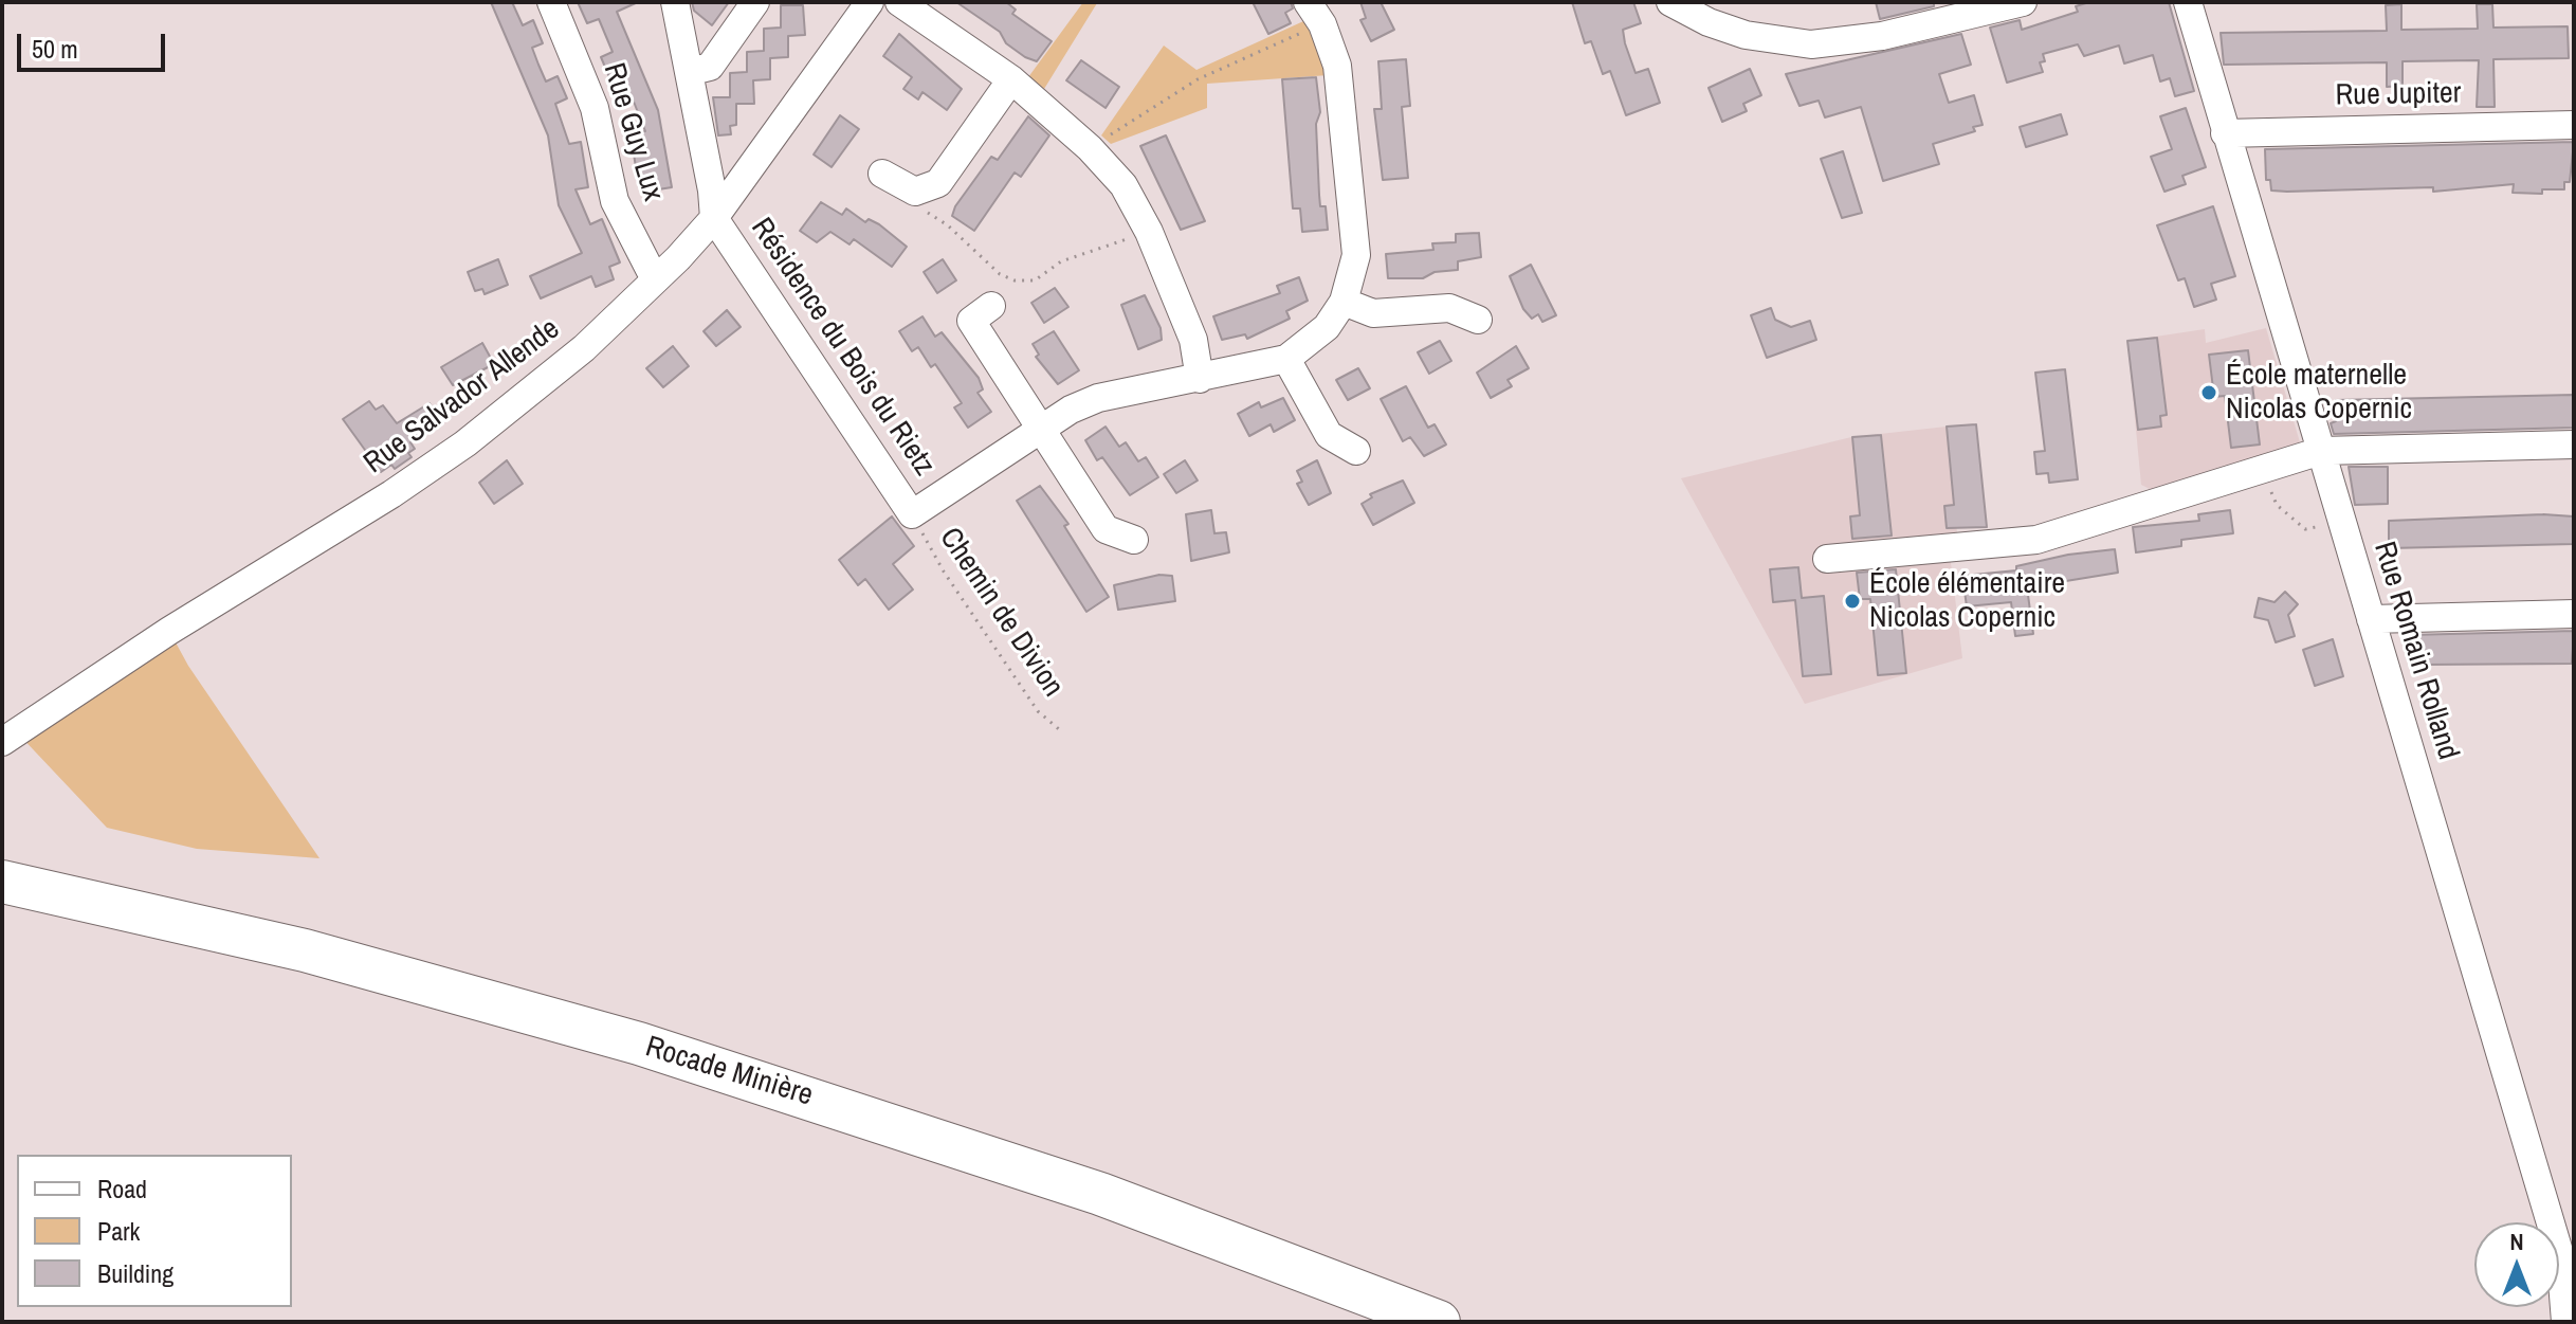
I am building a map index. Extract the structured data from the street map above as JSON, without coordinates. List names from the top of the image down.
{
  "streets": {
    "highway": ["Rocade Minière"],
    "street": [
      "Rue Jupiter",
      "Rue Guy Lux",
      "Résidence du Bois du Rietz",
      "Rue Salvador Allende",
      "Rue Romain Rolland"
    ],
    "path": ["Chemin de Divion"]
  },
  "crossings": [
    ["Rue Jupiter", "Rue Romain Rolland"],
    ["Rue Guy Lux", "Rue Salvador Allende"],
    ["Résidence du Bois du Rietz", "Rue Salvador Allende"],
    ["Résidence du Bois du Rietz", "Chemin de Divion"]
  ],
  "places": ["École maternelle Nicolas Copernic", "École élémentaire Nicolas Copernic"],
  "legend": ["Road", "Park", "Building"],
  "scale_bar": "50 m",
  "north": "top"
}
